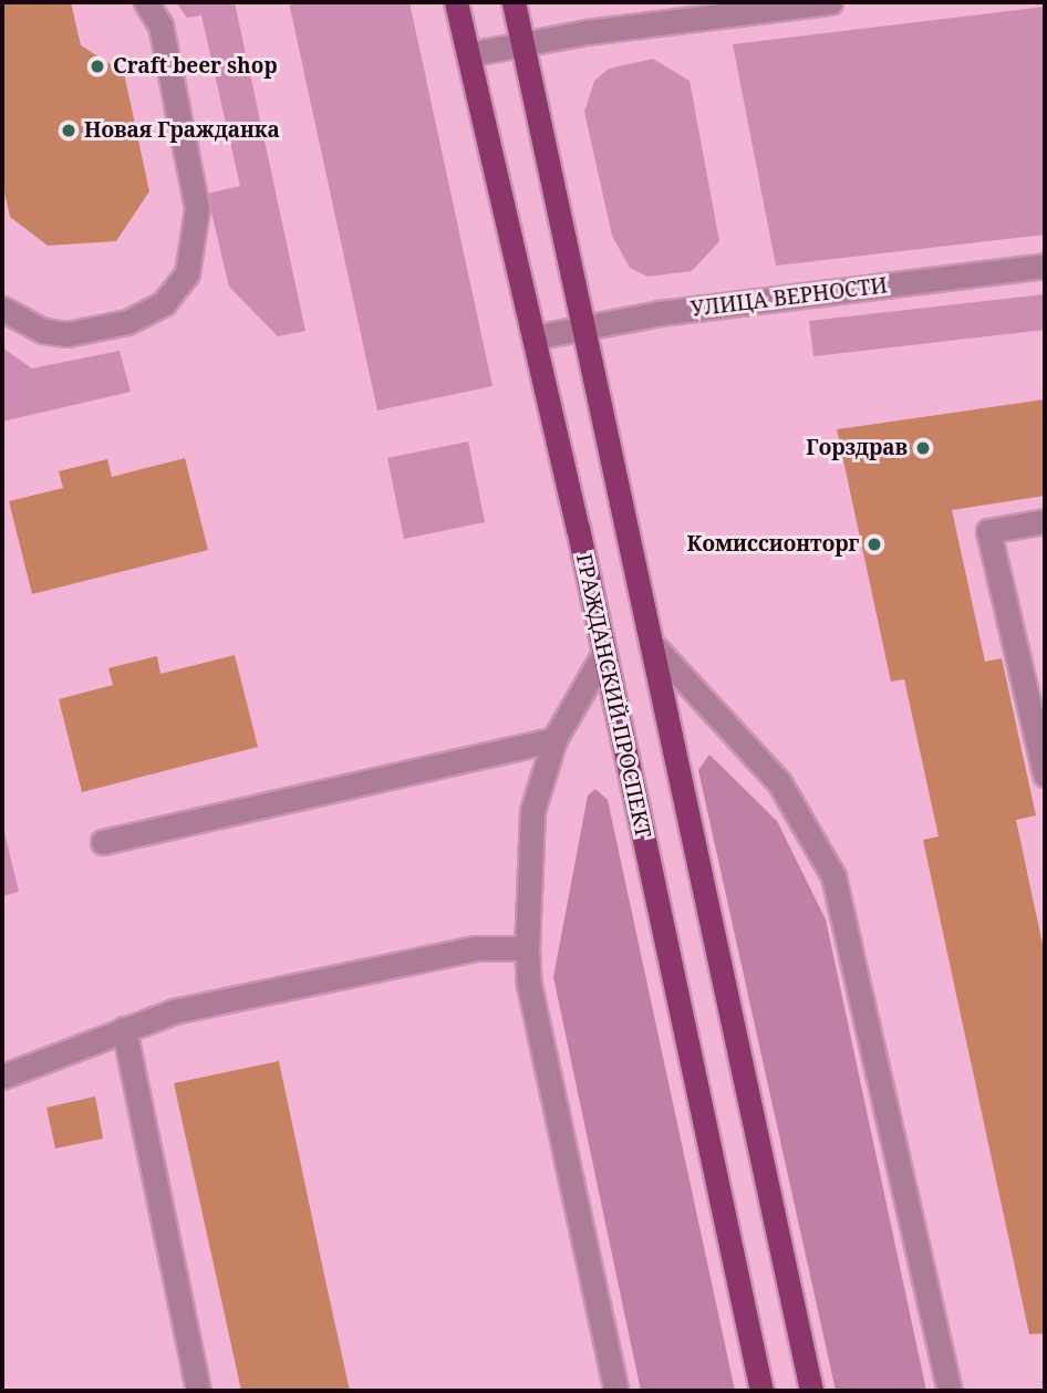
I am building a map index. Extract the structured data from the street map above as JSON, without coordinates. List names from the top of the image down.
{
  "streets": {
    "main road": ["ГРАЖДАНСКИЙ ПРОСПЕКТ"],
    "street": ["УЛИЦА ВЕРНОСТИ"]
  },
  "crossings": [
    ["УЛИЦА ВЕРНОСТИ", "ГРАЖДАНСКИЙ ПРОСПЕКТ"]
  ],
  "places": [
    "Craft beer shop",
    "Новая Гражданка",
    "Горздрав",
    "Комиссионторг"
  ]
}
